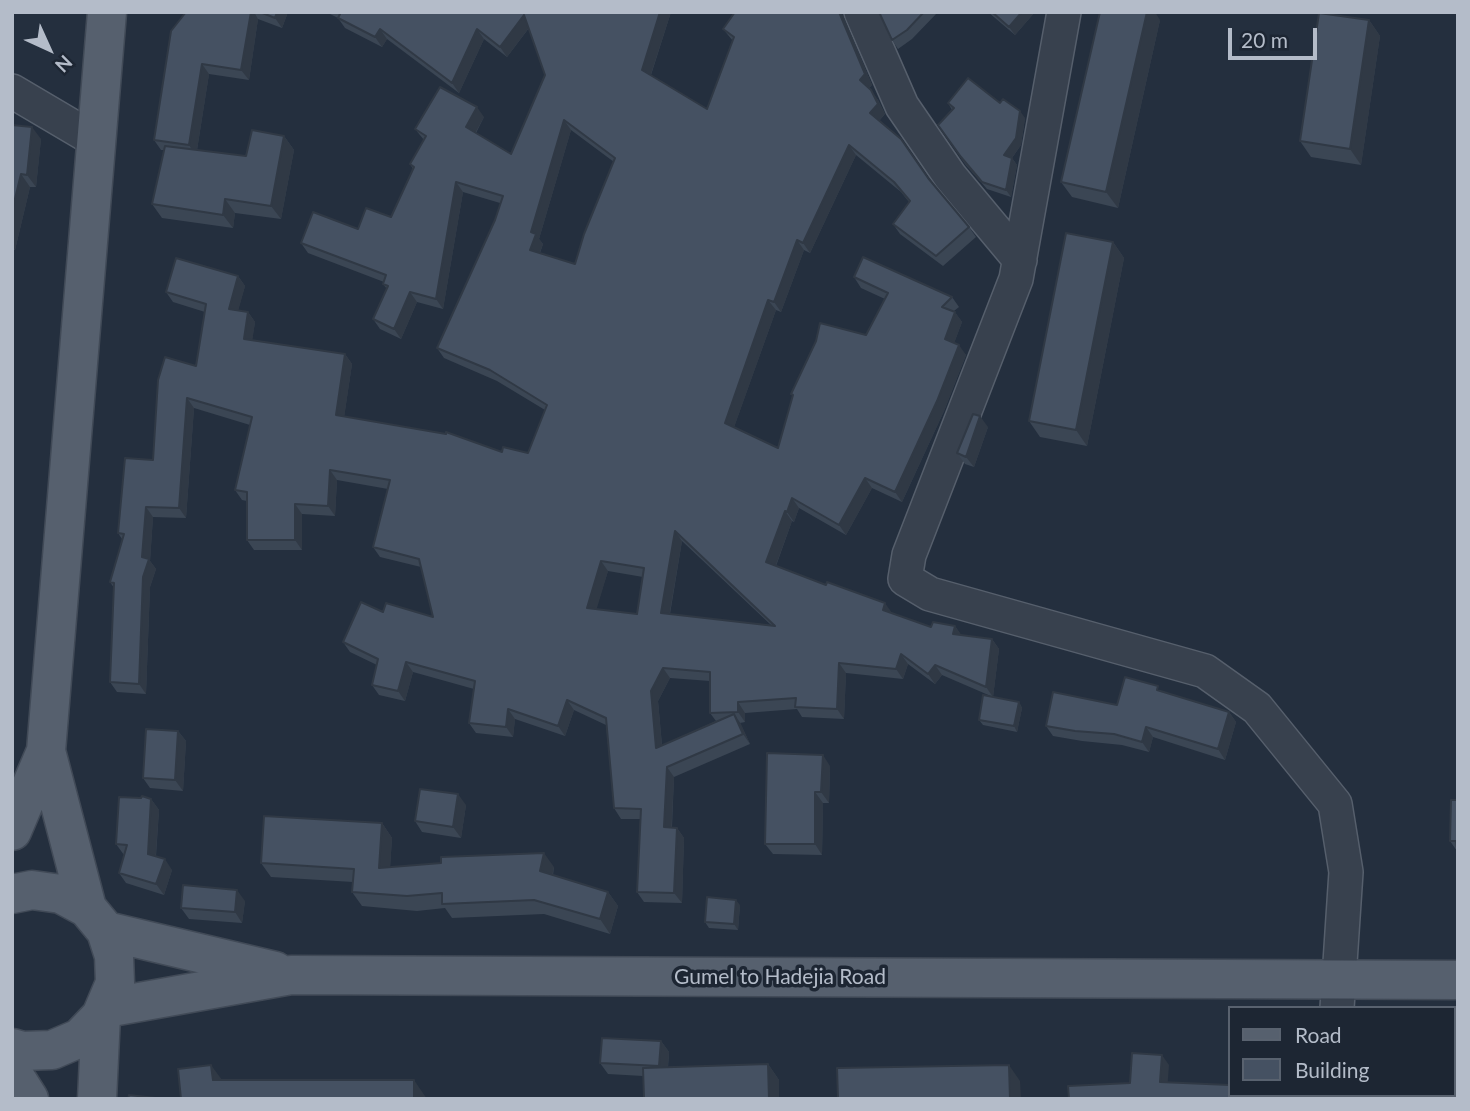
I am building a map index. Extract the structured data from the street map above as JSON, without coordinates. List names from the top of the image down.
{
  "streets": {
    "main road": ["Gumel to Hadejia Road"]
  },
  "legend": ["Road", "Building"],
  "scale_bar": "20 m",
  "north": "bottom right"
}
